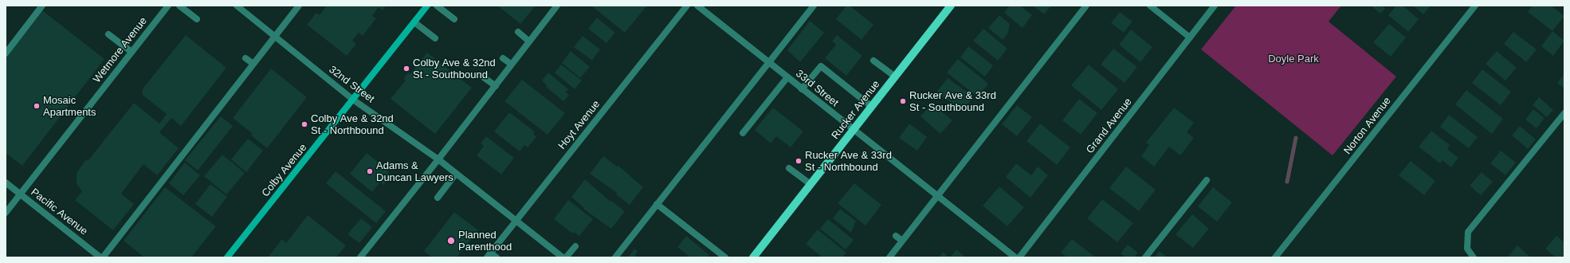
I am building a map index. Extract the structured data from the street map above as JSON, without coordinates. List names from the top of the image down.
{
  "streets": {
    "main road": ["Rucker Avenue", "Colby Avenue"],
    "street": [
      "Wetmore Avenue",
      "32nd Street",
      "33rd Street",
      "Hoyt Avenue",
      "Grand Avenue",
      "Norton Avenue",
      "Pacific Avenue"
    ]
  },
  "crossings": [
    ["Wetmore Avenue", "Pacific Avenue"],
    ["32nd Street", "Hoyt Avenue"],
    ["32nd Street", "Colby Avenue"],
    ["33rd Street", "Rucker Avenue"]
  ],
  "parks": ["Doyle Park"],
  "places": [
    "Colby Ave & 32nd St - Southbound",
    "Rucker Ave & 33rd St - Southbound",
    "Mosaic Apartments",
    "Colby Ave & 32nd St - Northbound",
    "Rucker Ave & 33rd St - Northbound",
    "Adams & Duncan Lawyers",
    "Planned Parenthood"
  ]
}
